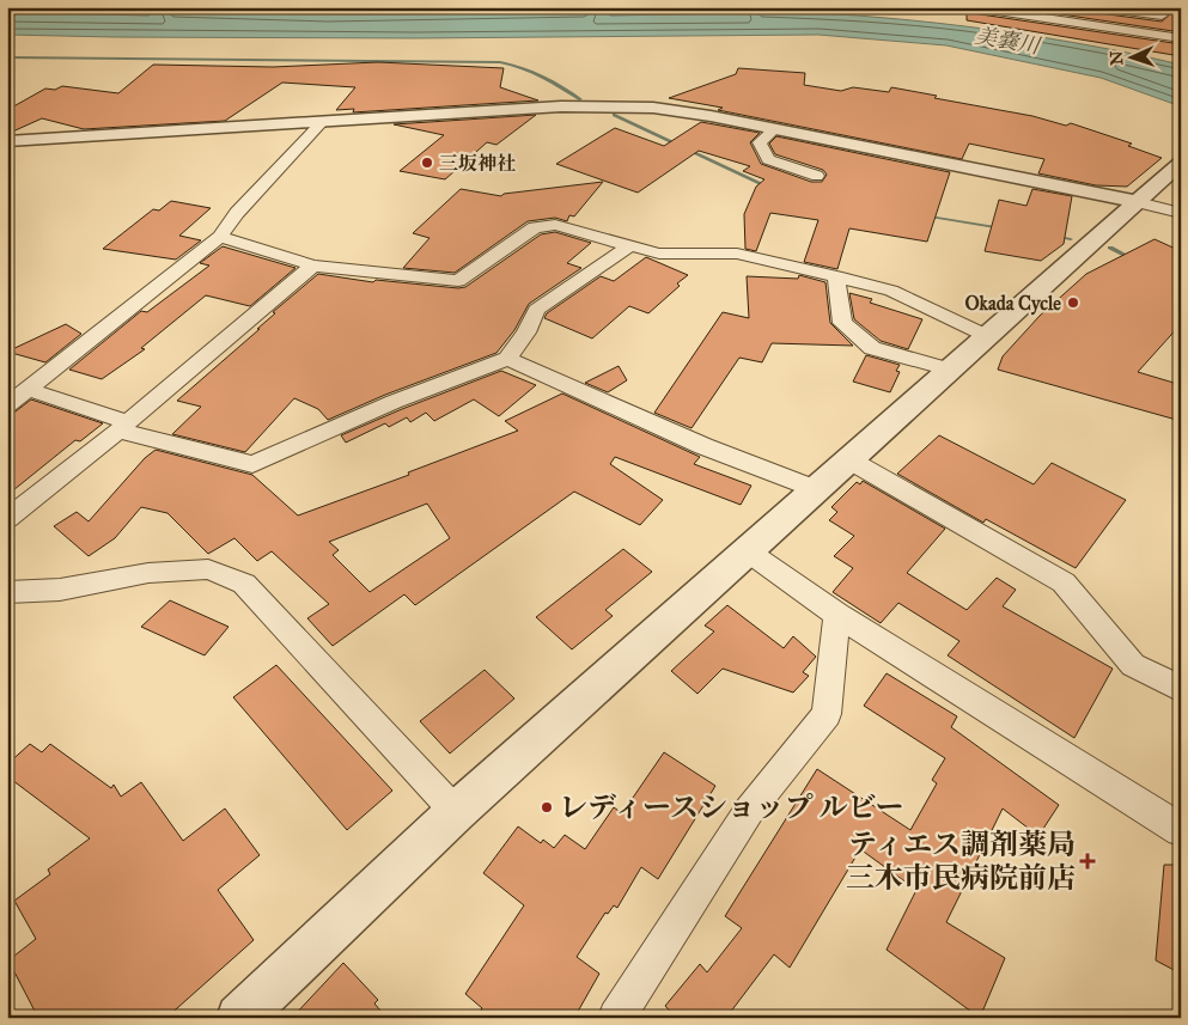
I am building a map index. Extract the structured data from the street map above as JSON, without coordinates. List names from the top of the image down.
{
  "water": ["美嚢川"],
  "places": {
    "other": ["三坂神社", "Okada Cycle", "レディースショップ ルビー"],
    "health": ["ティエス調剤薬局 三木市民病院前店"]
  },
  "north": "left"
}
